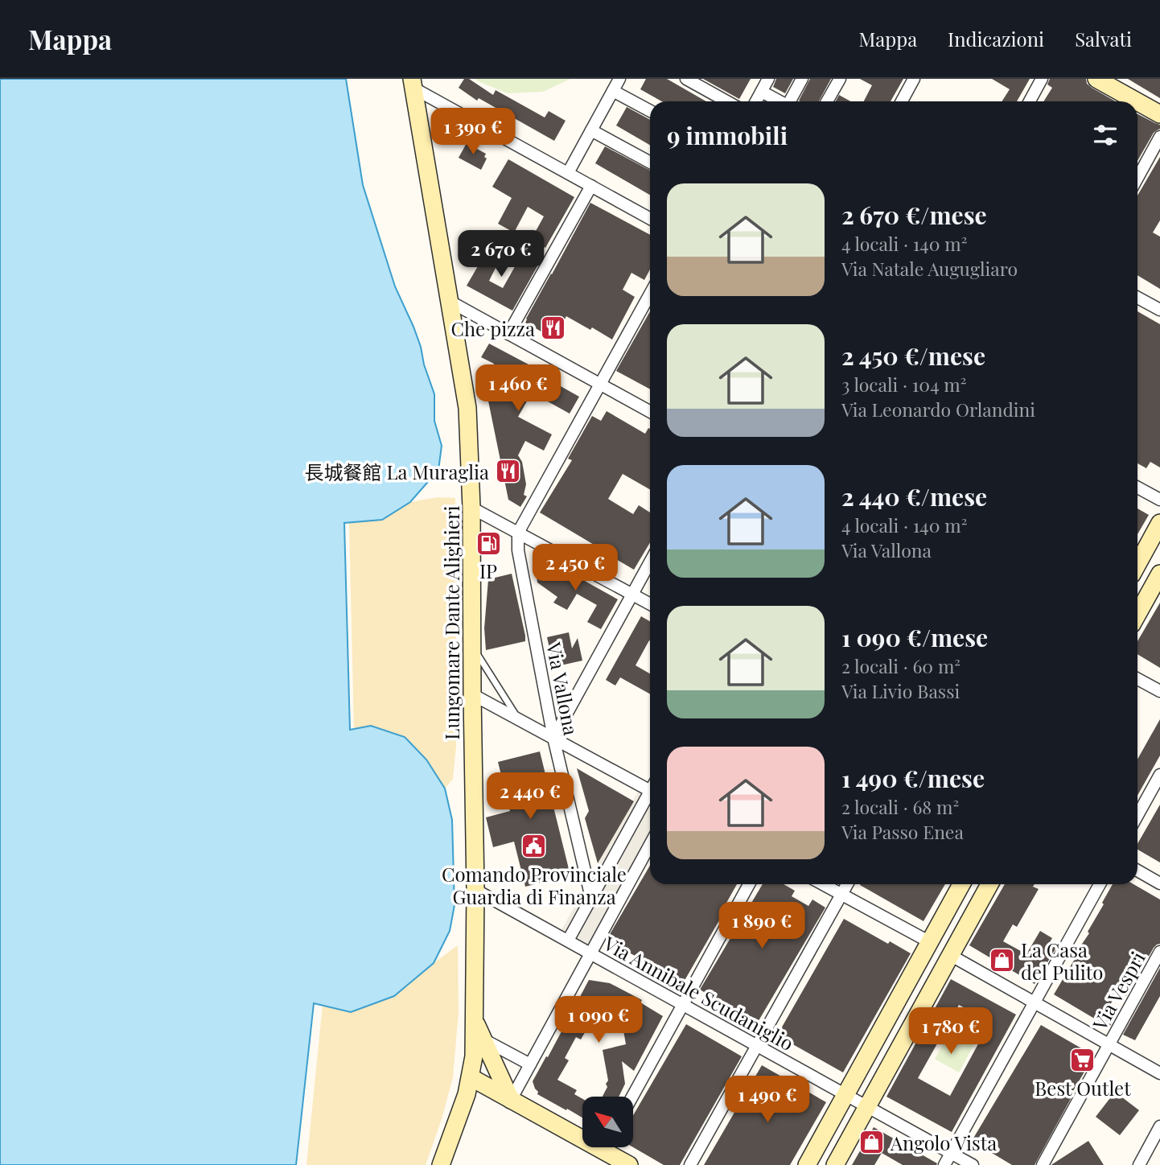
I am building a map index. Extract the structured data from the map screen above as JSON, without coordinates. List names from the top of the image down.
{
  "streets": {
    "main road": ["Lungomare Dante Alighieri"],
    "street": ["Via Vallona", "Via Vespri", "Via Annibale Scudaniglio"]
  },
  "crossings": [
    ["Lungomare Dante Alighieri", "Via Annibale Scudaniglio"]
  ],
  "places": {
    "restaurant": ["Che pizza", "長城餐館 La Muraglia"],
    "fuel station": ["IP"],
    "public building": ["Comando Provinciale Guardia di Finanza"],
    "shop": ["La Casa del Pulito", "Angolo Vista"],
    "supermarket": ["Best Outlet"]
  },
  "north": "top left",
  "page": {
    "header": "Mappa",
    "nav": ["Mappa", "Indicazioni", "Salvati"],
    "heading": "9 immobili",
    "price": [
      "1 390 €",
      "2 670 €",
      "1 460 €",
      "2 450 €",
      "2 440 €",
      "1 890 €",
      "1 090 €",
      "1 780 €",
      "1 490 €"
    ],
    "list": [
      {
        "name": "2 670 €/mese",
        "note": "4 locali · 140 m² · Via Natale Augugliaro"
      },
      {
        "name": "2 450 €/mese",
        "note": "3 locali · 104 m² · Via Leonardo Orlandini"
      },
      {
        "name": "2 440 €/mese",
        "note": "4 locali · 140 m² · Via Vallona"
      },
      {
        "name": "1 090 €/mese",
        "note": "2 locali · 60 m² · Via Livio Bassi"
      },
      {
        "name": "1 490 €/mese",
        "note": "2 locali · 68 m² · Via Passo Enea"
      }
    ]
  }
}
